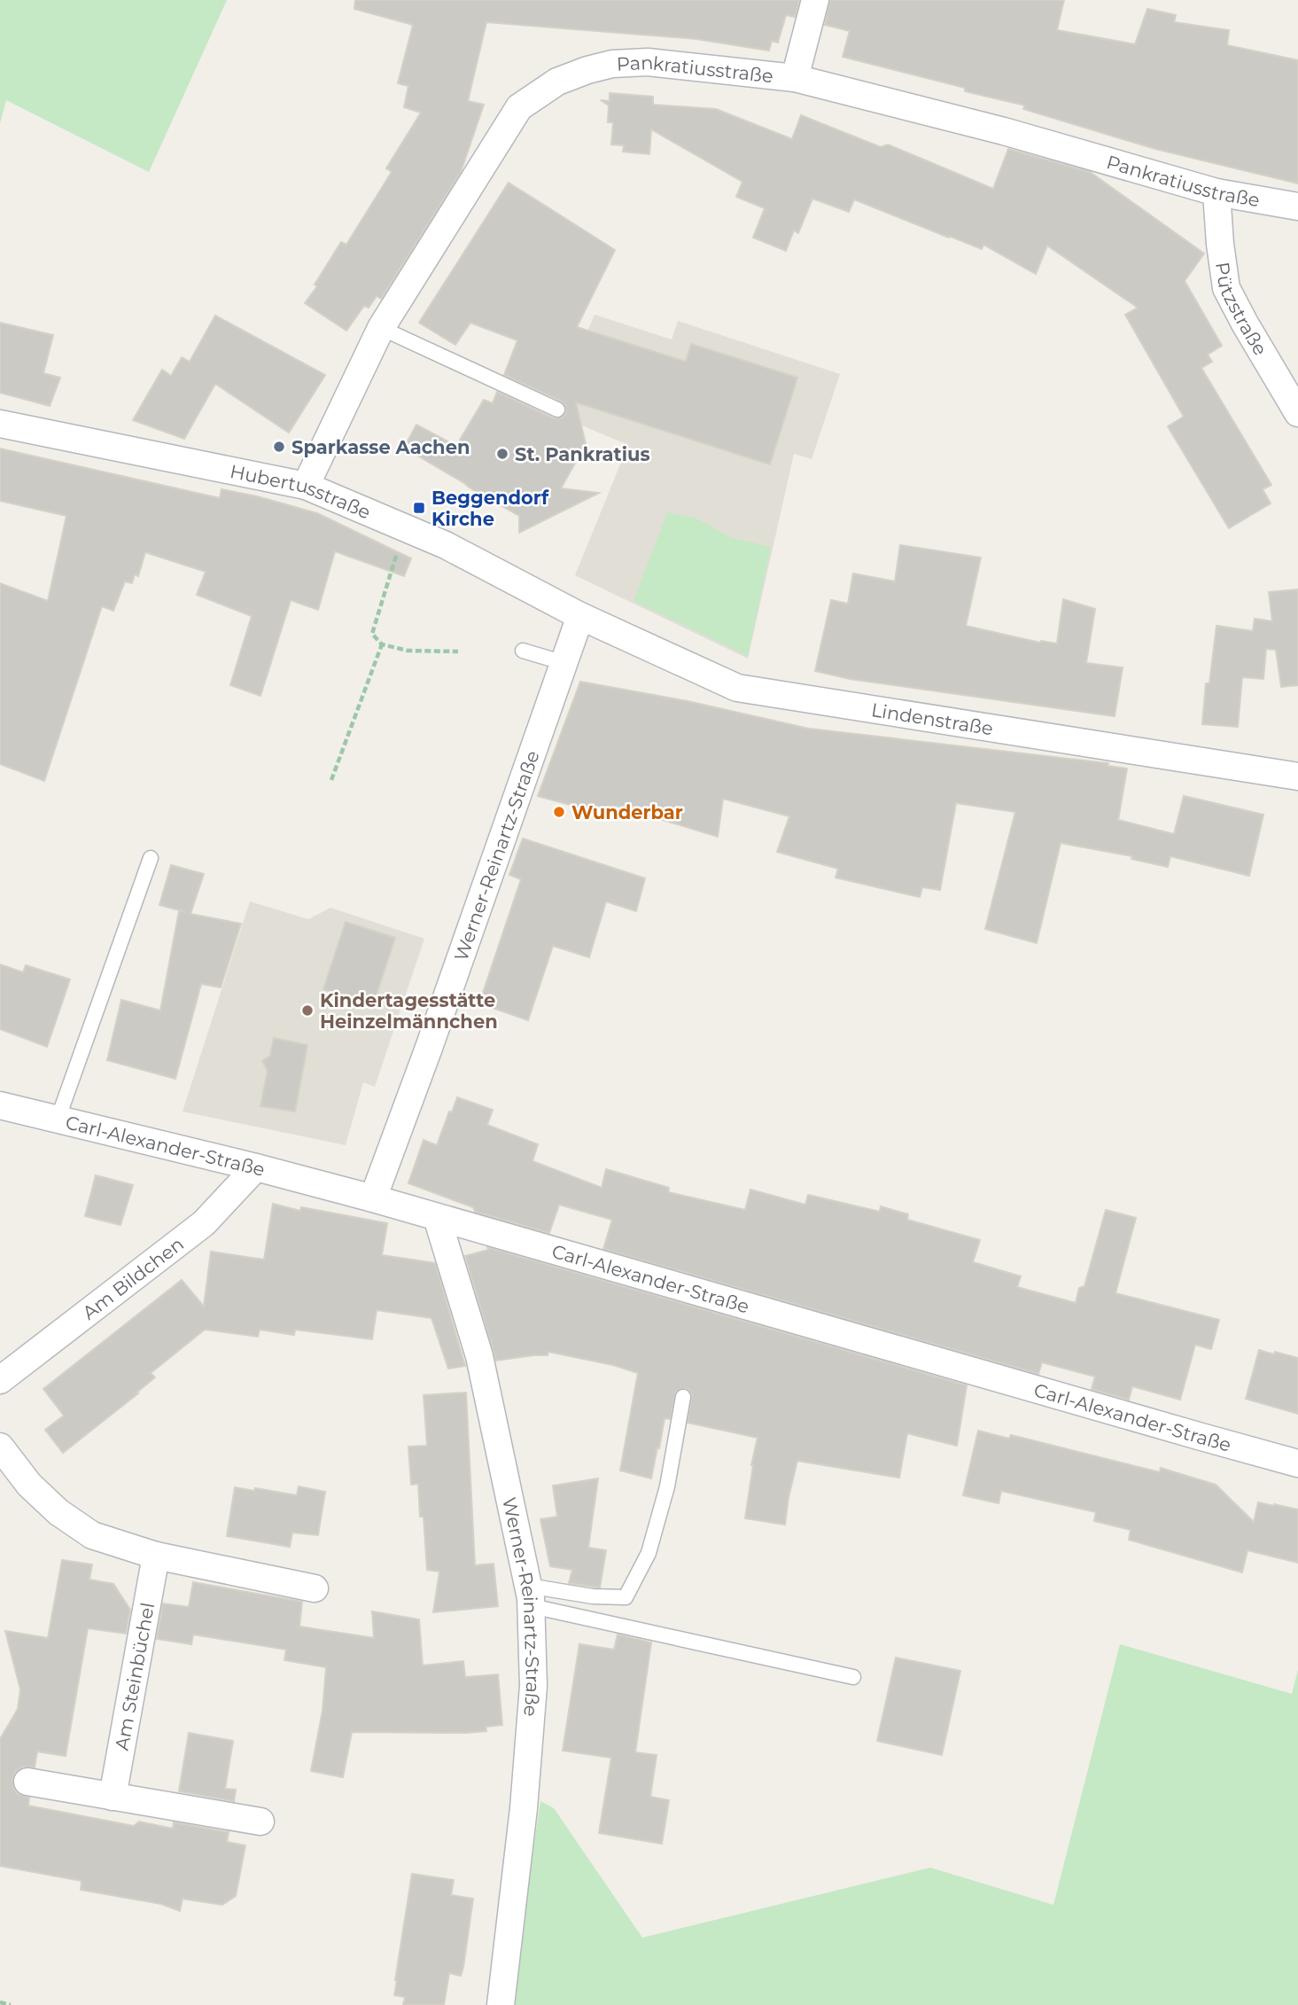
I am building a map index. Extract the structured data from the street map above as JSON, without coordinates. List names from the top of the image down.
{
  "streets": {
    "street": [
      "Pankratiusstraße",
      "Pützstraße",
      "Hubertusstraße",
      "Lindenstraße",
      "Werner-Reinartz-Straße",
      "Carl-Alexander-Straße",
      "Am Bildchen",
      "Am Steinbüchel"
    ]
  },
  "crossings": [
    ["Pankratiusstraße", "Pützstraße"],
    ["Pankratiusstraße", "Hubertusstraße"],
    ["Hubertusstraße", "Lindenstraße"],
    ["Hubertusstraße", "Werner-Reinartz-Straße"],
    ["Lindenstraße", "Werner-Reinartz-Straße"],
    ["Werner-Reinartz-Straße", "Carl-Alexander-Straße"],
    ["Carl-Alexander-Straße", "Am Bildchen"]
  ],
  "places": {
    "other": [
      "Sparkasse Aachen",
      "St. Pankratius",
      "Wunderbar",
      "Kindertagesstätte Heinzelmännchen"
    ],
    "transit": ["Beggendorf Kirche"]
  }
}
